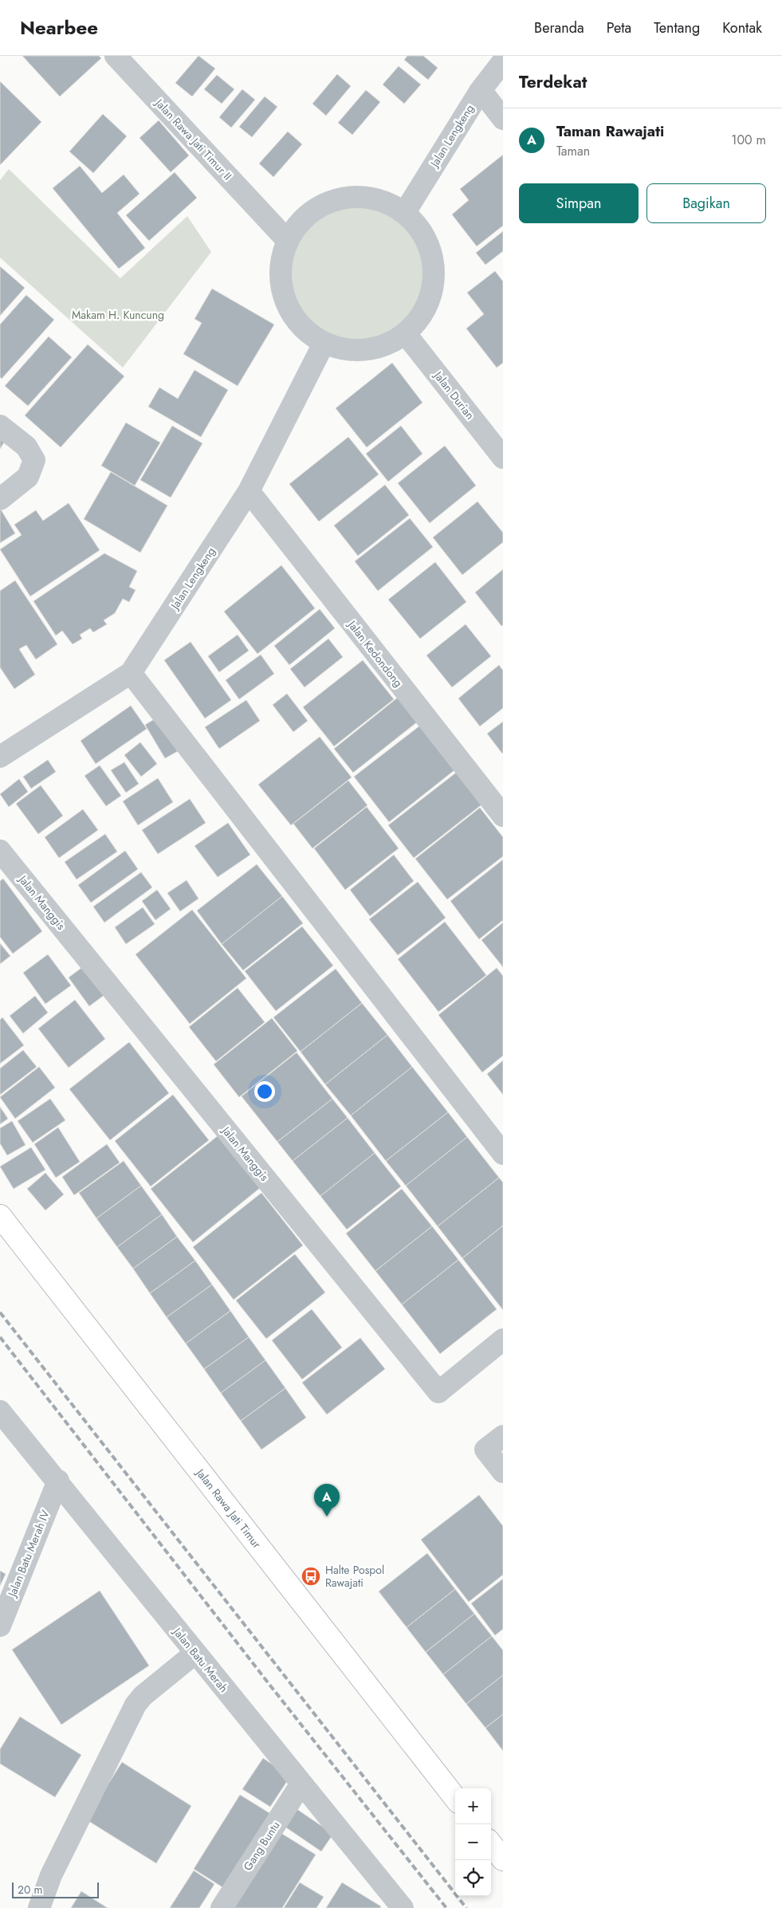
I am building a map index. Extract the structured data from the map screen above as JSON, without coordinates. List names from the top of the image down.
{
  "streets": {
    "main road": ["Jalan Rawa Jati Timur"],
    "street": [
      "Jalan Lengkeng",
      "Jalan Rawa Jati Timur II",
      "Jalan Durian",
      "Jalan Kedondong",
      "Jalan Manggis",
      "Jalan Batu Merah IV",
      "Jalan Batu Merah",
      "Gang Buntu"
    ]
  },
  "crossings": [
    ["Jalan Lengkeng", "Jalan Kedondong"],
    ["Jalan Batu Merah IV", "Jalan Batu Merah"],
    ["Jalan Batu Merah", "Gang Buntu"]
  ],
  "parks": ["Makam H. Kuncung"],
  "places": {
    "bus stop": ["Halte Pospol Rawajati"]
  },
  "scale_bar": "20 m",
  "page": {
    "header": "Nearbee",
    "nav": [
      "Beranda",
      "Peta",
      "Tentang",
      "Kontak"
    ],
    "heading": "Terdekat",
    "list": [
      {
        "mark": "A",
        "name": "Taman Rawajati",
        "note": "Taman",
        "value": "100 m"
      }
    ],
    "buttons": ["Simpan", "Bagikan"],
    "pins": "A",
    "map_buttons": ["+", "−"],
    "scale": "20 m"
  }
}
